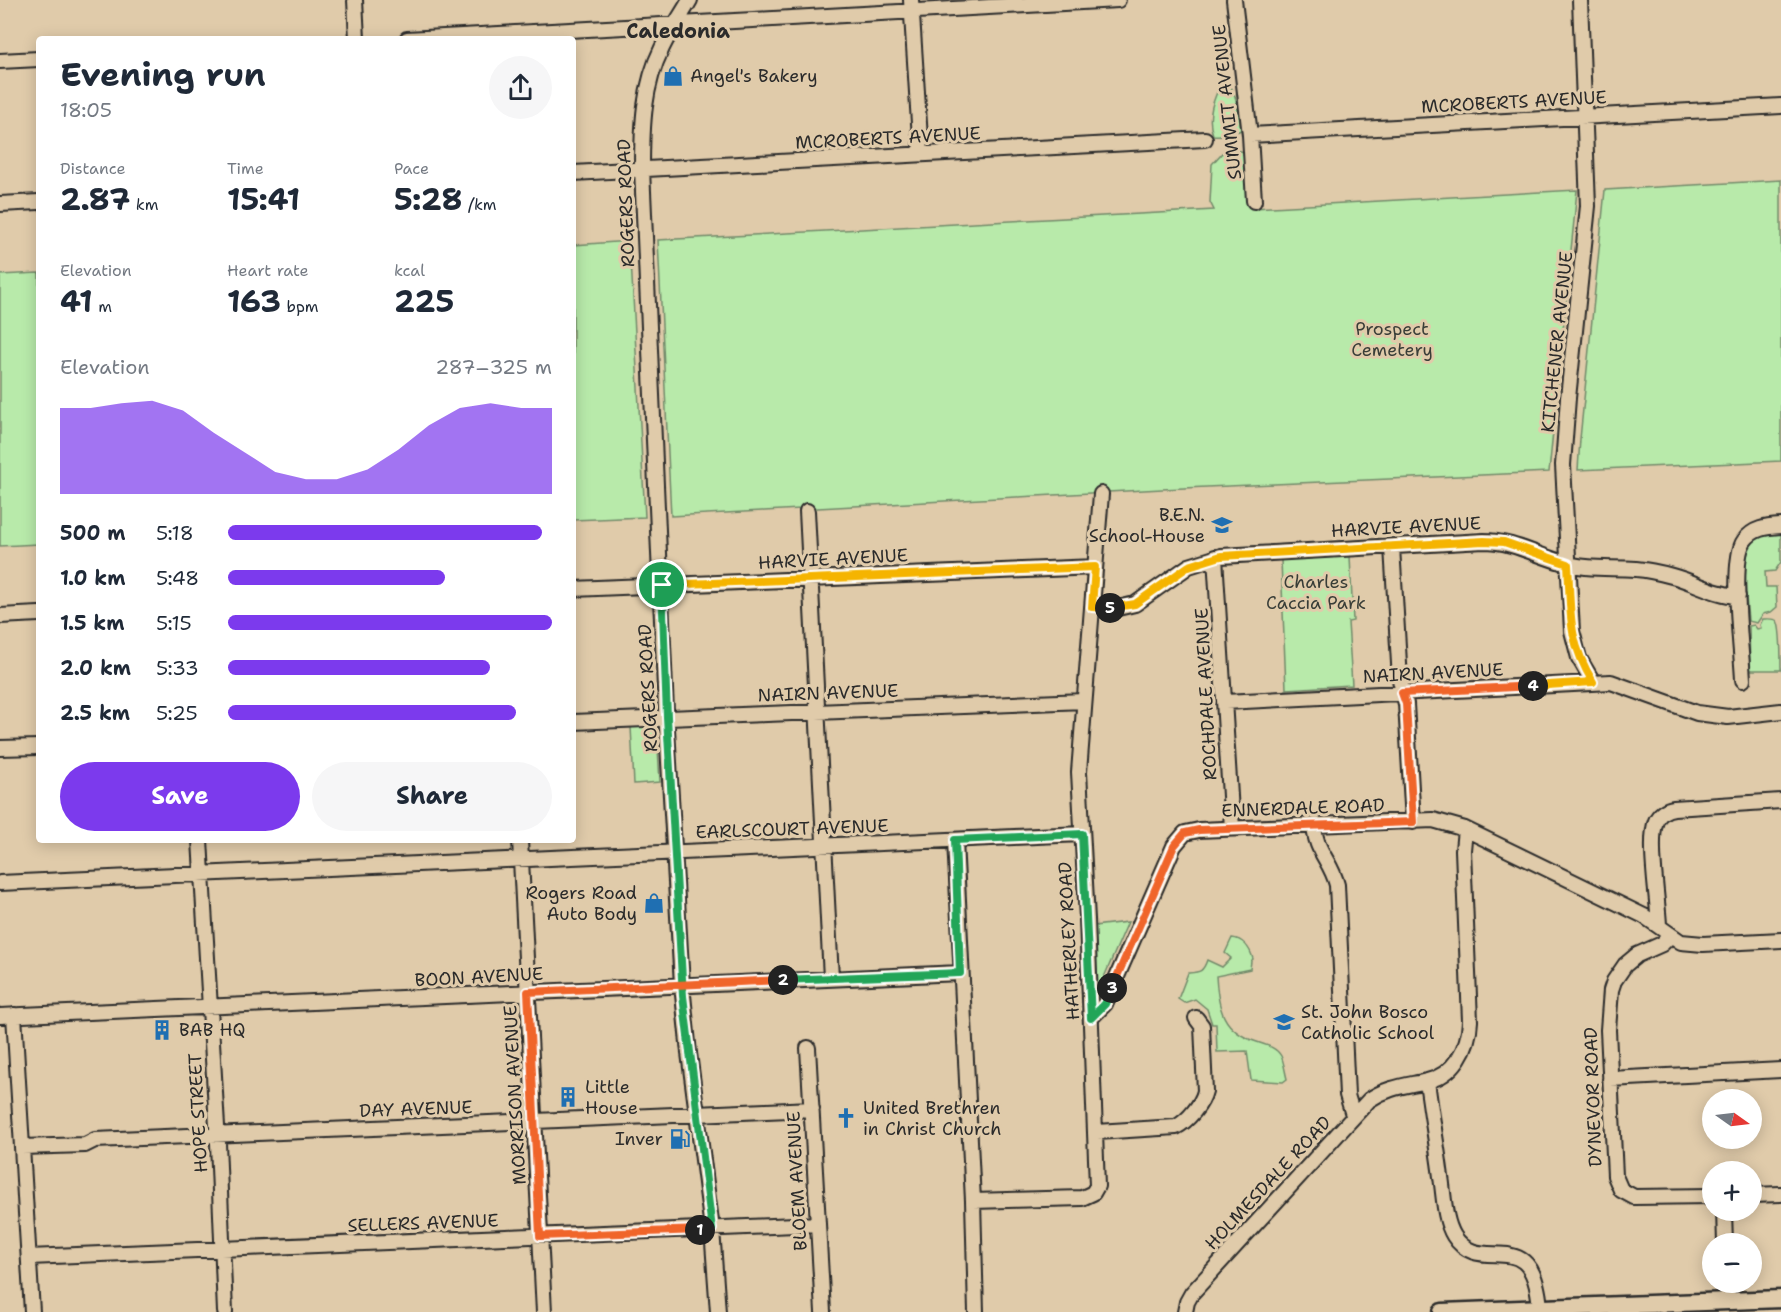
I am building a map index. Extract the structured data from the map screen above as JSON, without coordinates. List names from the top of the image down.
{
  "streets": {
    "street": [
      "SUMMIT AVENUE",
      "MCROBERTS AVENUE",
      "ROGERS ROAD",
      "KITCHENER AVENUE",
      "HARVIE AVENUE",
      "NAIRN AVENUE",
      "ROCHDALE AVENUE",
      "ENNERDALE ROAD",
      "EARLSCOURT AVENUE",
      "HATHERLEY ROAD",
      "BOON AVENUE",
      "MORRISON AVENUE",
      "DYNEVOR ROAD",
      "DAY AVENUE",
      "HOPE STREET",
      "BLOEM AVENUE",
      "HOLMESDALE ROAD",
      "SELLERS AVENUE"
    ]
  },
  "crossings": [
    ["SUMMIT AVENUE", "MCROBERTS AVENUE"],
    ["MCROBERTS AVENUE", "ROGERS ROAD"],
    ["MCROBERTS AVENUE", "KITCHENER AVENUE"],
    ["ROGERS ROAD", "HARVIE AVENUE"],
    ["ROGERS ROAD", "NAIRN AVENUE"],
    ["ROGERS ROAD", "EARLSCOURT AVENUE"],
    ["ROGERS ROAD", "BOON AVENUE"],
    ["ROGERS ROAD", "DAY AVENUE"],
    ["ROGERS ROAD", "SELLERS AVENUE"],
    ["KITCHENER AVENUE", "HARVIE AVENUE"],
    ["KITCHENER AVENUE", "NAIRN AVENUE"],
    ["HARVIE AVENUE", "ROCHDALE AVENUE"],
    ["HARVIE AVENUE", "HATHERLEY ROAD"],
    ["NAIRN AVENUE", "ROCHDALE AVENUE"],
    ["NAIRN AVENUE", "HATHERLEY ROAD"],
    ["ROCHDALE AVENUE", "ENNERDALE ROAD"],
    ["ENNERDALE ROAD", "HATHERLEY ROAD"],
    ["ENNERDALE ROAD", "DYNEVOR ROAD"],
    ["ENNERDALE ROAD", "HOLMESDALE ROAD"],
    ["EARLSCOURT AVENUE", "HATHERLEY ROAD"],
    ["EARLSCOURT AVENUE", "MORRISON AVENUE"],
    ["EARLSCOURT AVENUE", "HOPE STREET"],
    ["BOON AVENUE", "MORRISON AVENUE"],
    ["BOON AVENUE", "HOPE STREET"],
    ["MORRISON AVENUE", "DAY AVENUE"],
    ["MORRISON AVENUE", "SELLERS AVENUE"],
    ["DAY AVENUE", "HOPE STREET"],
    ["DAY AVENUE", "BLOEM AVENUE"],
    ["HOPE STREET", "SELLERS AVENUE"],
    ["BLOEM AVENUE", "SELLERS AVENUE"]
  ],
  "districts": ["Caledonia"],
  "parks": ["Prospect Cemetery", "Charles Caccia Park"],
  "places": {
    "shop": ["Angel's Bakery", "Rogers Road Auto Body"],
    "school or university": ["B.E.N. School-House", "St. John Bosco Catholic School"],
    "building": ["BAB HQ", "Little House"],
    "church": ["United Brethren in Christ Church"],
    "fuel station": ["Inver"]
  },
  "north": "right",
  "page": {
    "heading": ["Evening run", "18:05"],
    "stats": [
      ["Distance", "2.87 km"],
      ["Time", "15:41"],
      ["Pace", "5:28 /km"],
      ["Elevation", "41 m"],
      ["Heart rate", "163 bpm"],
      ["kcal", "225"]
    ],
    "chart": ["Elevation", "287–325 m"],
    "list": [
      {
        "name": "500 m",
        "note": "5:18"
      },
      {
        "name": "1.0 km",
        "note": "5:48"
      },
      {
        "name": "1.5 km",
        "note": "5:15"
      },
      {
        "name": "2.0 km",
        "note": "5:33"
      },
      {
        "name": "2.5 km",
        "note": "5:25"
      }
    ],
    "pins": [
      "5",
      "4",
      "2",
      "3",
      "1"
    ],
    "buttons": ["Save", "Share"],
    "map_buttons": ["+", "−"]
  }
}
